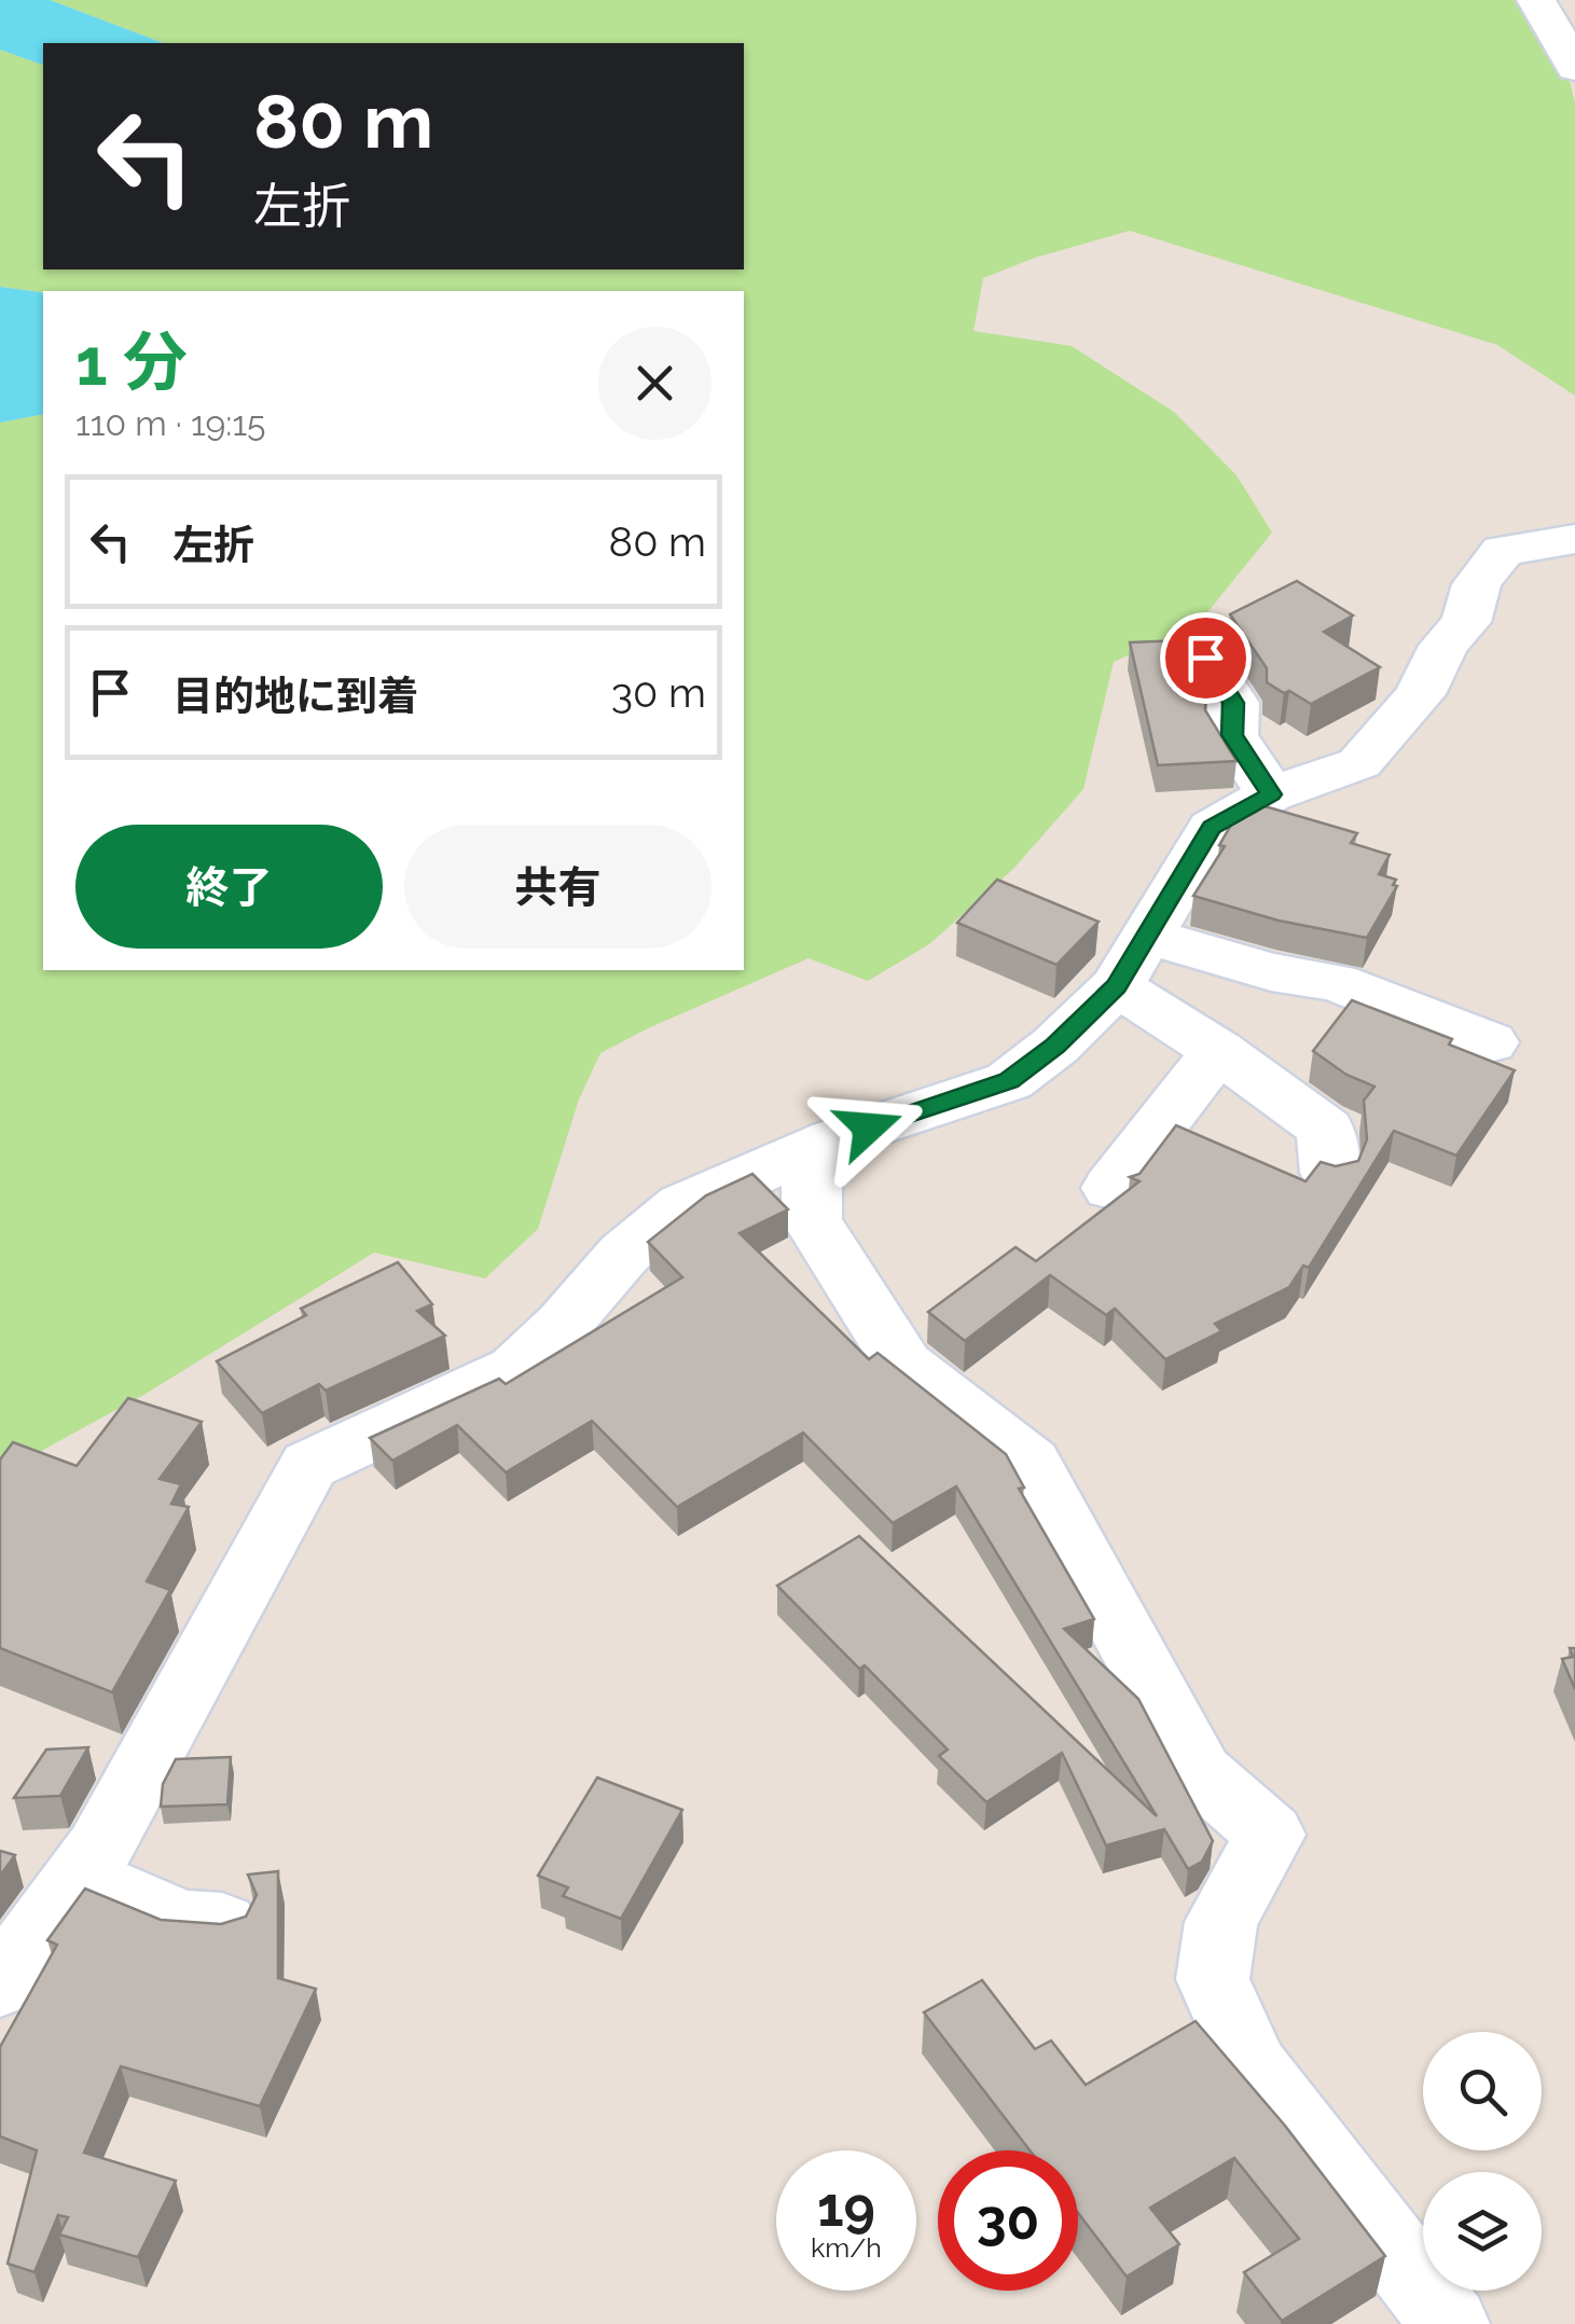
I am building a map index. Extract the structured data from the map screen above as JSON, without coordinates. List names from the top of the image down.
{
  "page": {
    "turn": ["80 m", "左折"],
    "heading": ["1 分", "110 m · 19:15"],
    "list": [
      {
        "name": "左折",
        "value": "80 m"
      },
      {
        "name": "目的地に到着",
        "value": "30 m"
      }
    ],
    "buttons": ["終了", "共有"],
    "speed": "19 km/h",
    "limit": "30"
  }
}
